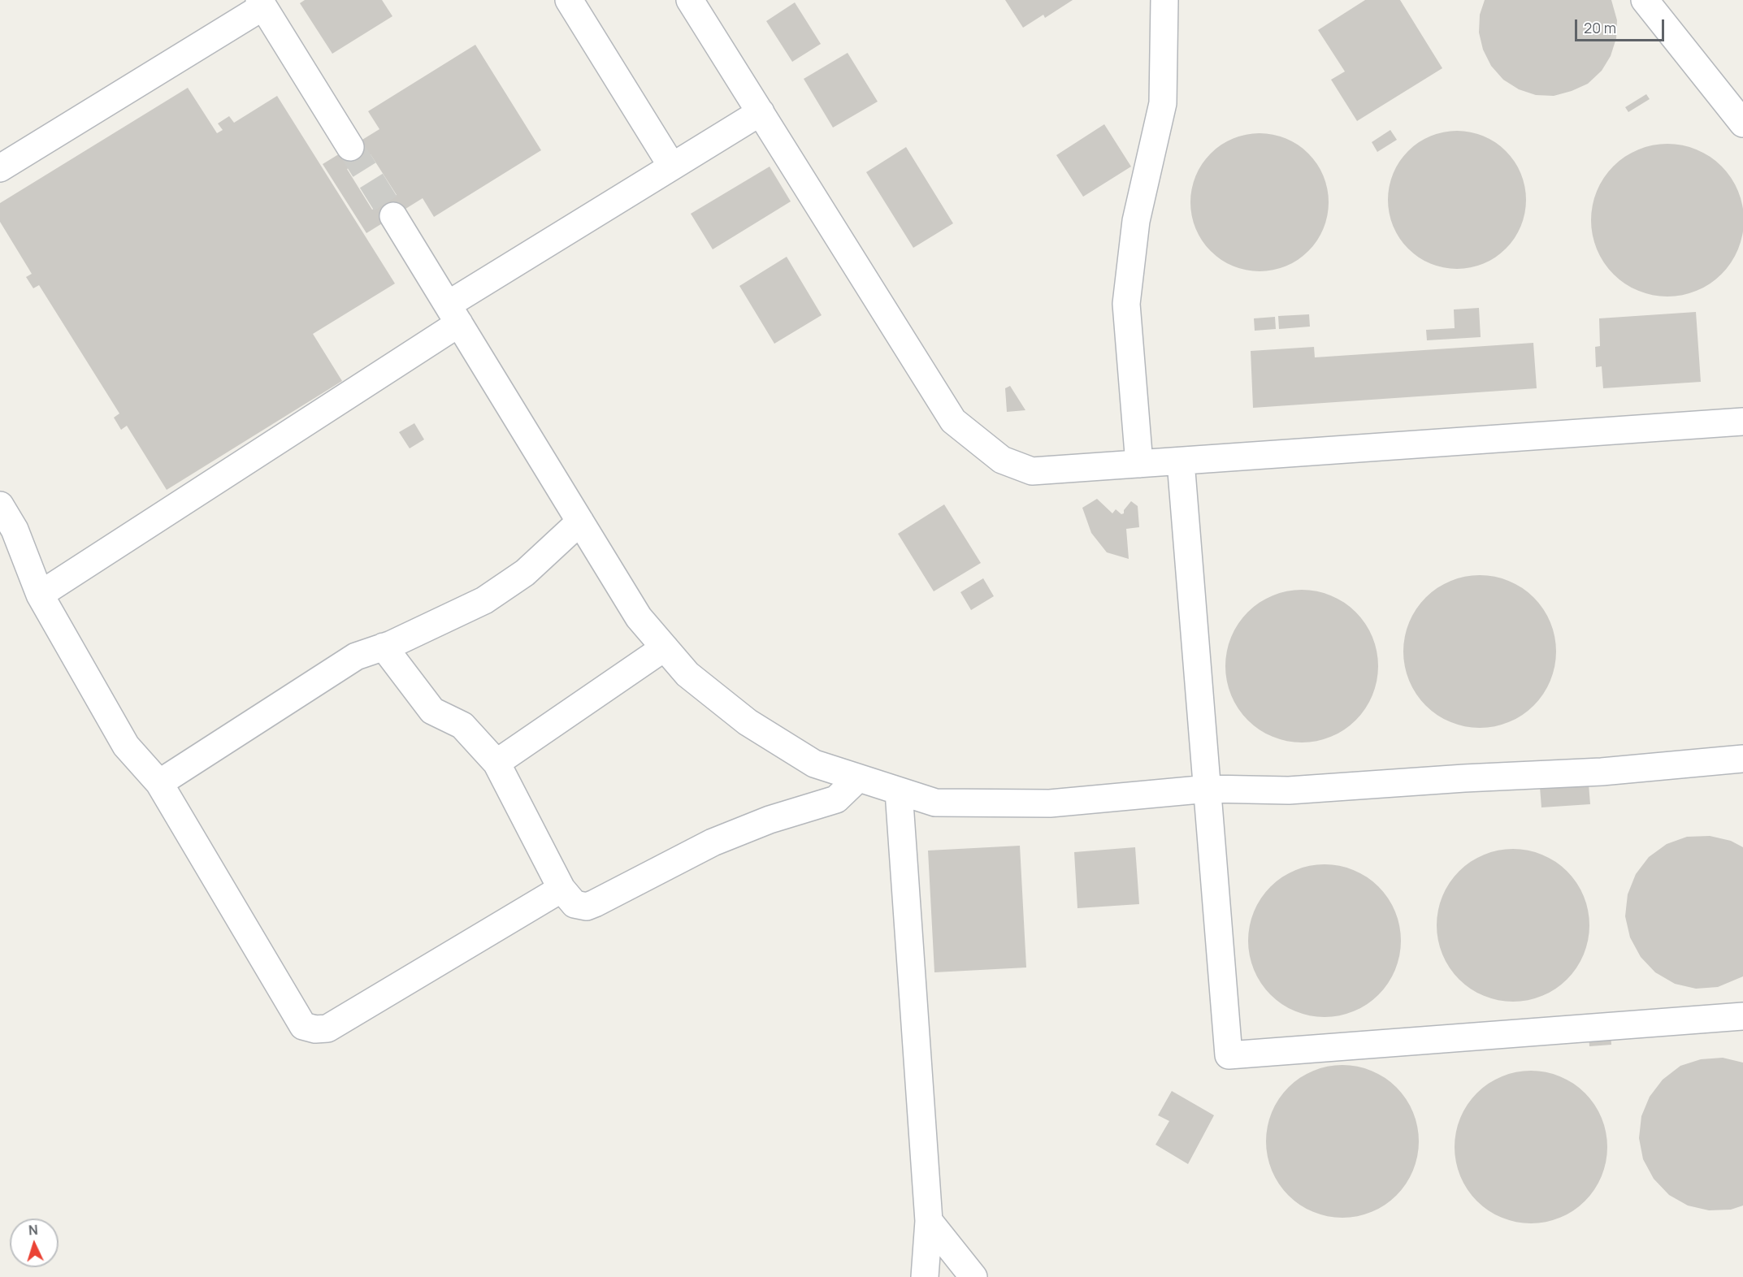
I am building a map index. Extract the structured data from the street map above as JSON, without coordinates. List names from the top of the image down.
{
  "scale_bar": "20 m",
  "north": "top"
}
